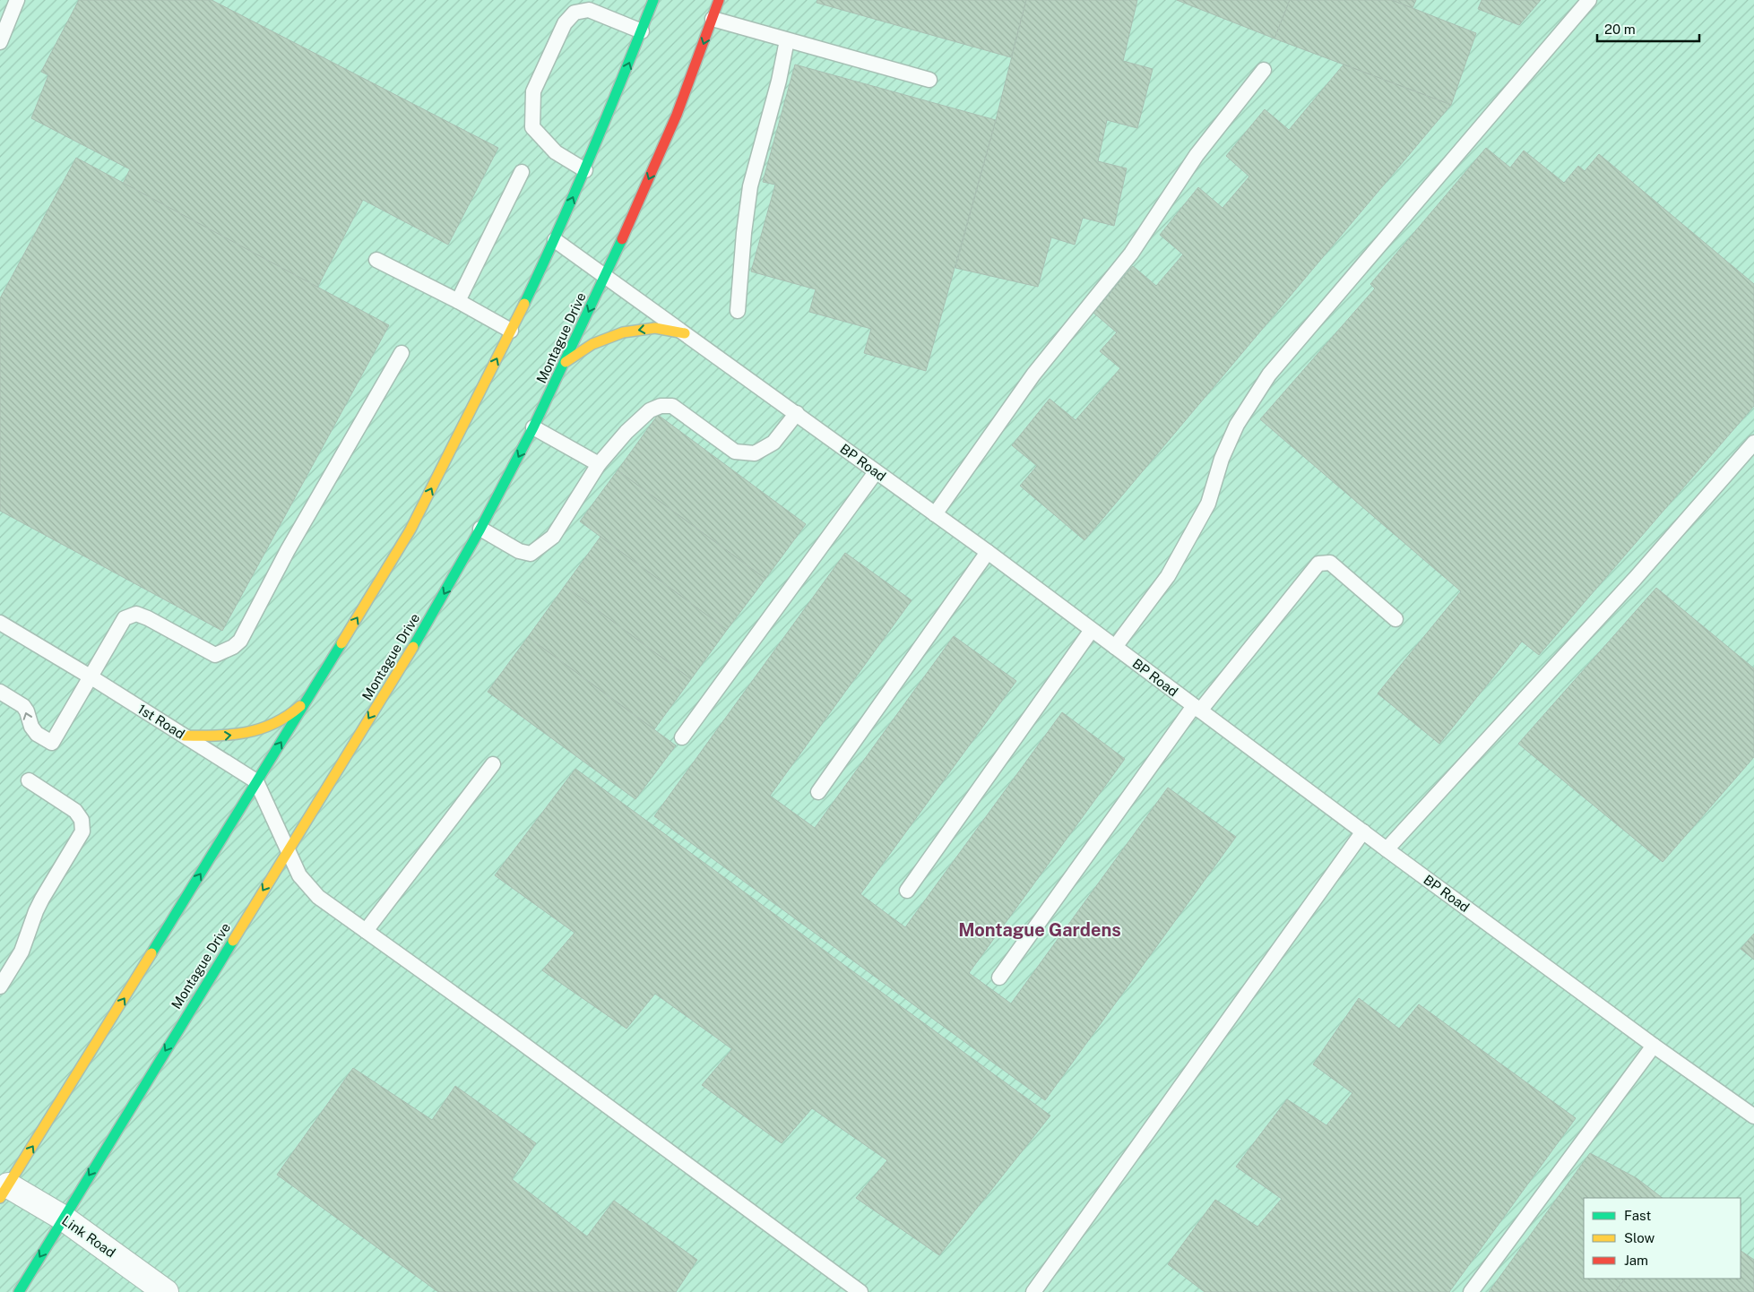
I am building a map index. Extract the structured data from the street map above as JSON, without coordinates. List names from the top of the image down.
{
  "streets": {
    "main road": ["Montague Drive"],
    "street": ["Link Road"],
    "lane": ["BP Road", "1st Road"]
  },
  "crossings": [
    ["Montague Drive", "BP Road"],
    ["Montague Drive", "Link Road"]
  ],
  "districts": ["Montague Gardens"],
  "legend": ["Fast", "Slow", "Jam"],
  "scale_bar": "20 m"
}
